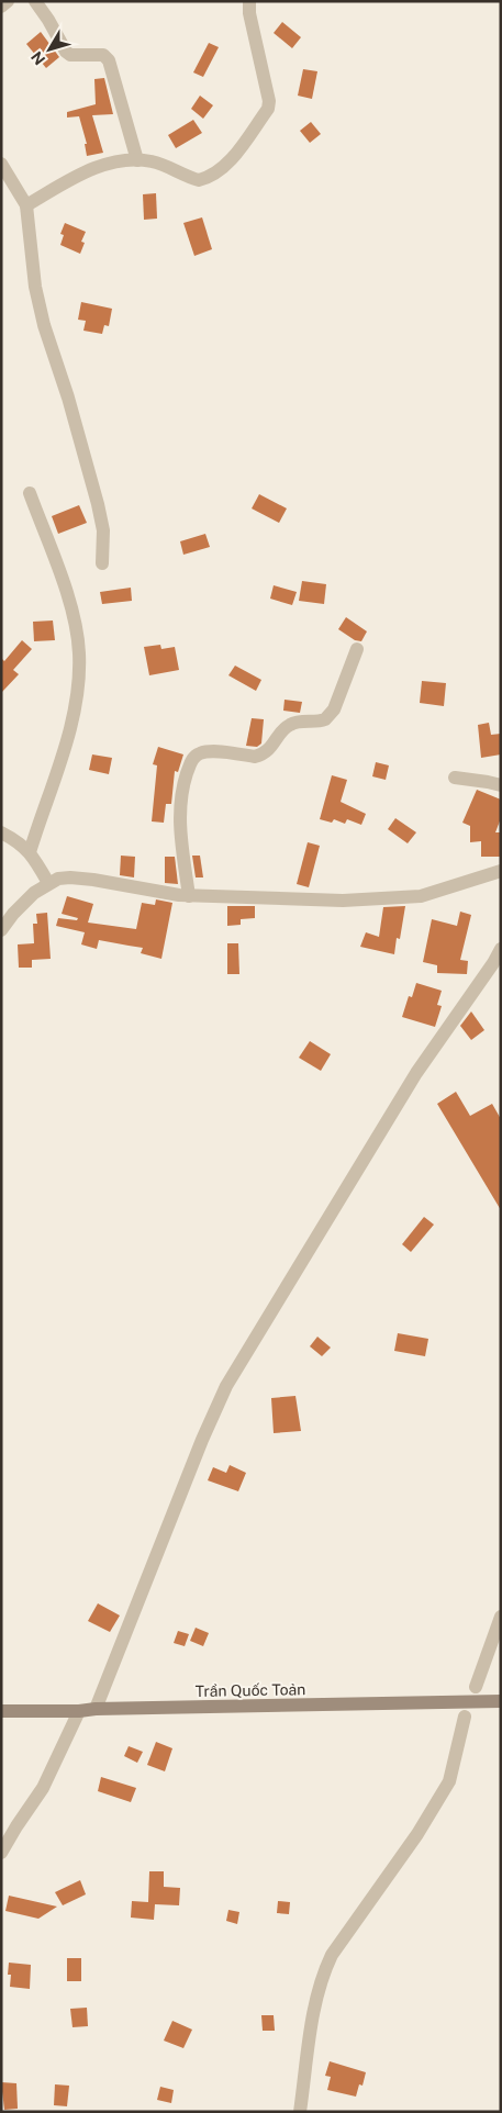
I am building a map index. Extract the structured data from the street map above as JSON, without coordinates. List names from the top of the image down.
{
  "streets": {
    "main road": ["Trần Quốc Toản"]
  },
  "north": "bottom left"
}
